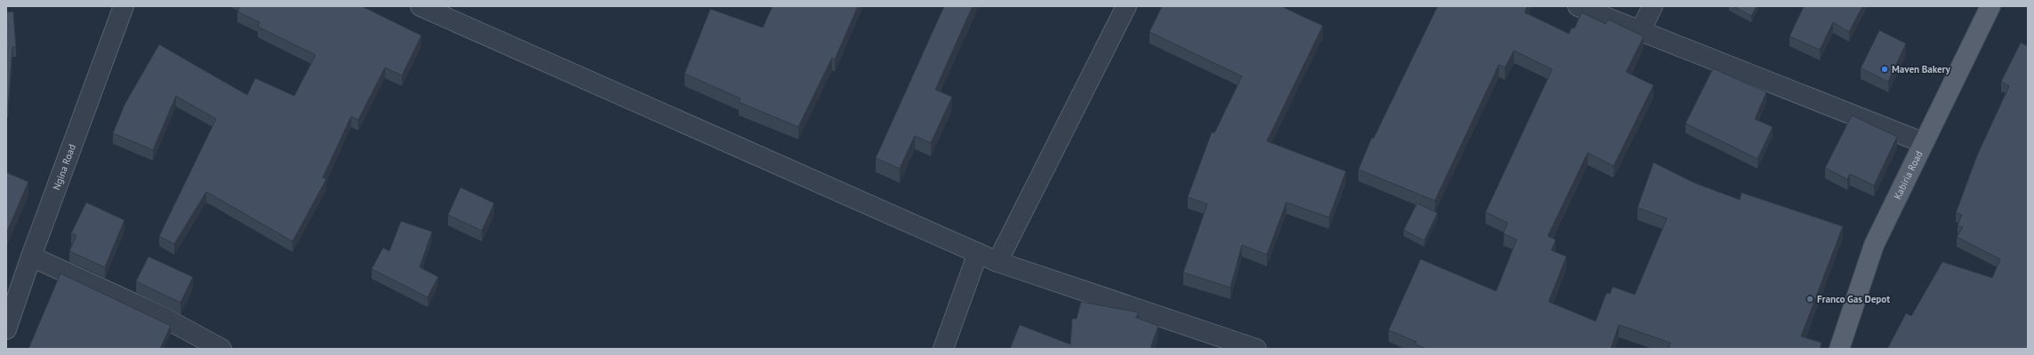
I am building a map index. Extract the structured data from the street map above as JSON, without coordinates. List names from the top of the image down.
{
  "streets": {
    "main road": ["Kabiria Road"],
    "street": ["Ngina Road"]
  },
  "places": ["Maven Bakery", "Franco Gas Depot"]
}
